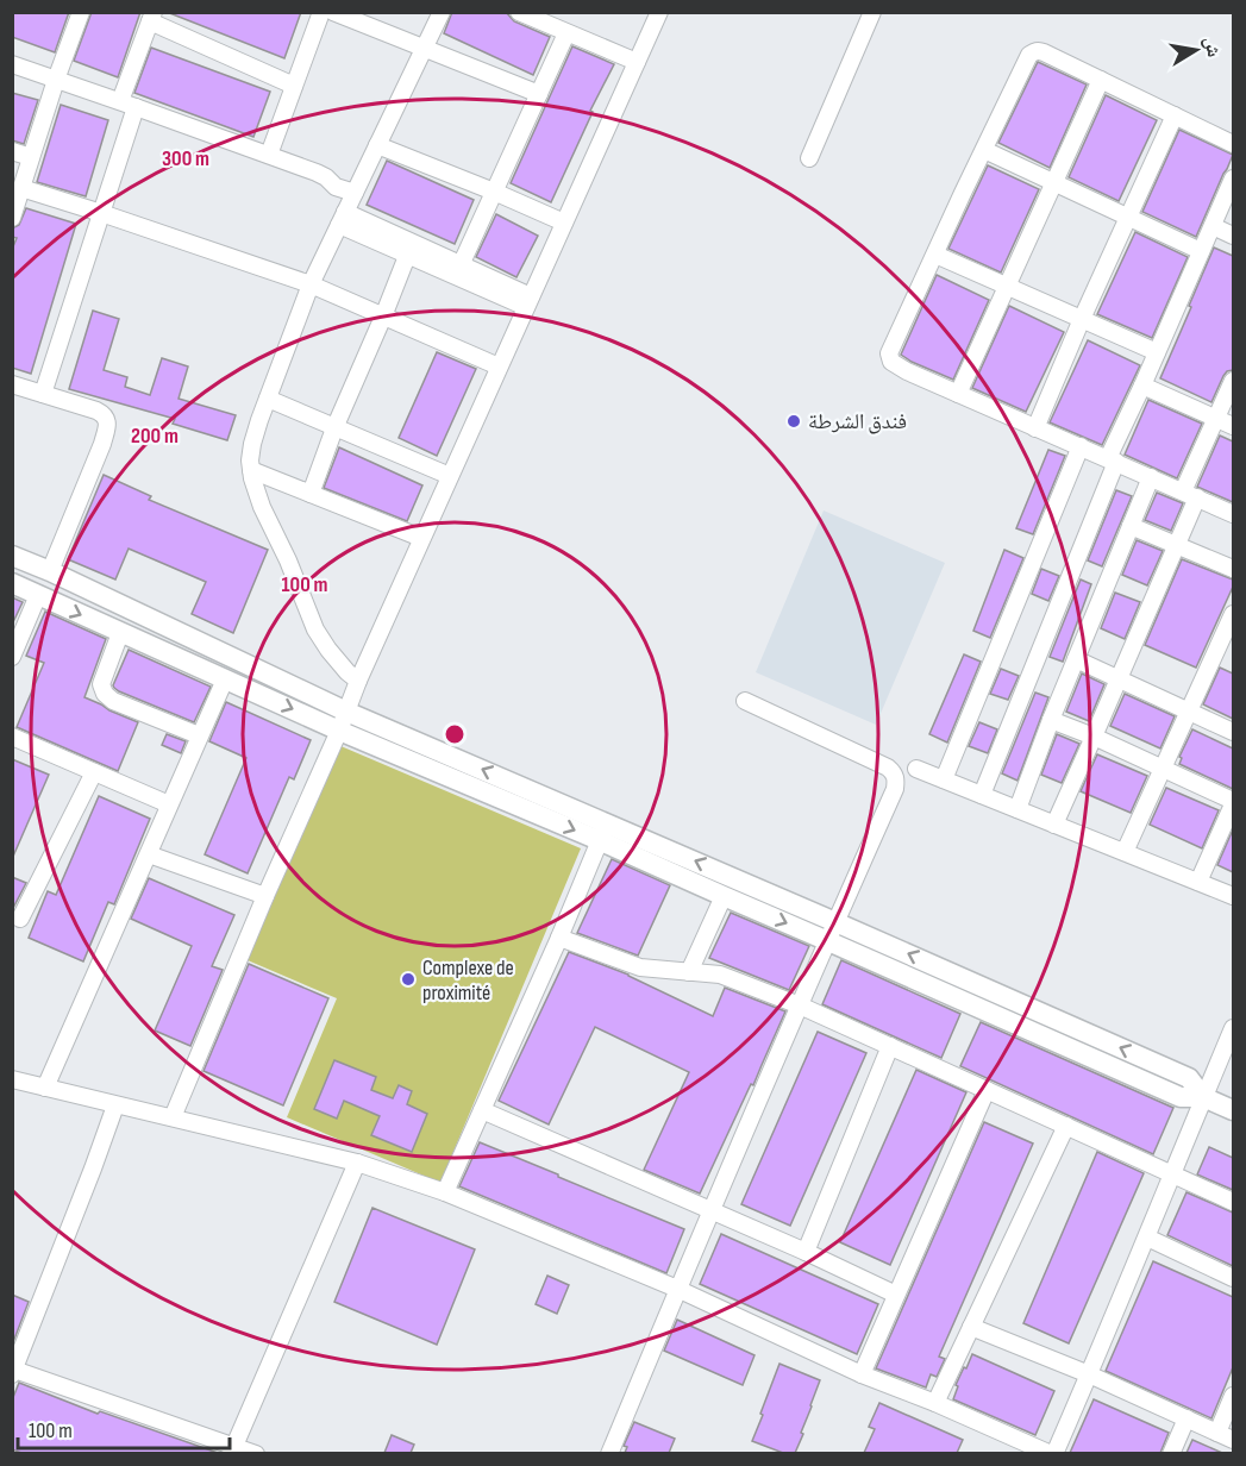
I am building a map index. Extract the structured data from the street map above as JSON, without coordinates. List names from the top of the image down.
{
  "places": ["فندق الشرطة", "Complexe de proximité"],
  "scale_bar": "100 m",
  "north": "right",
  "rings": ["300 m", "200 m", "100 m"]
}
